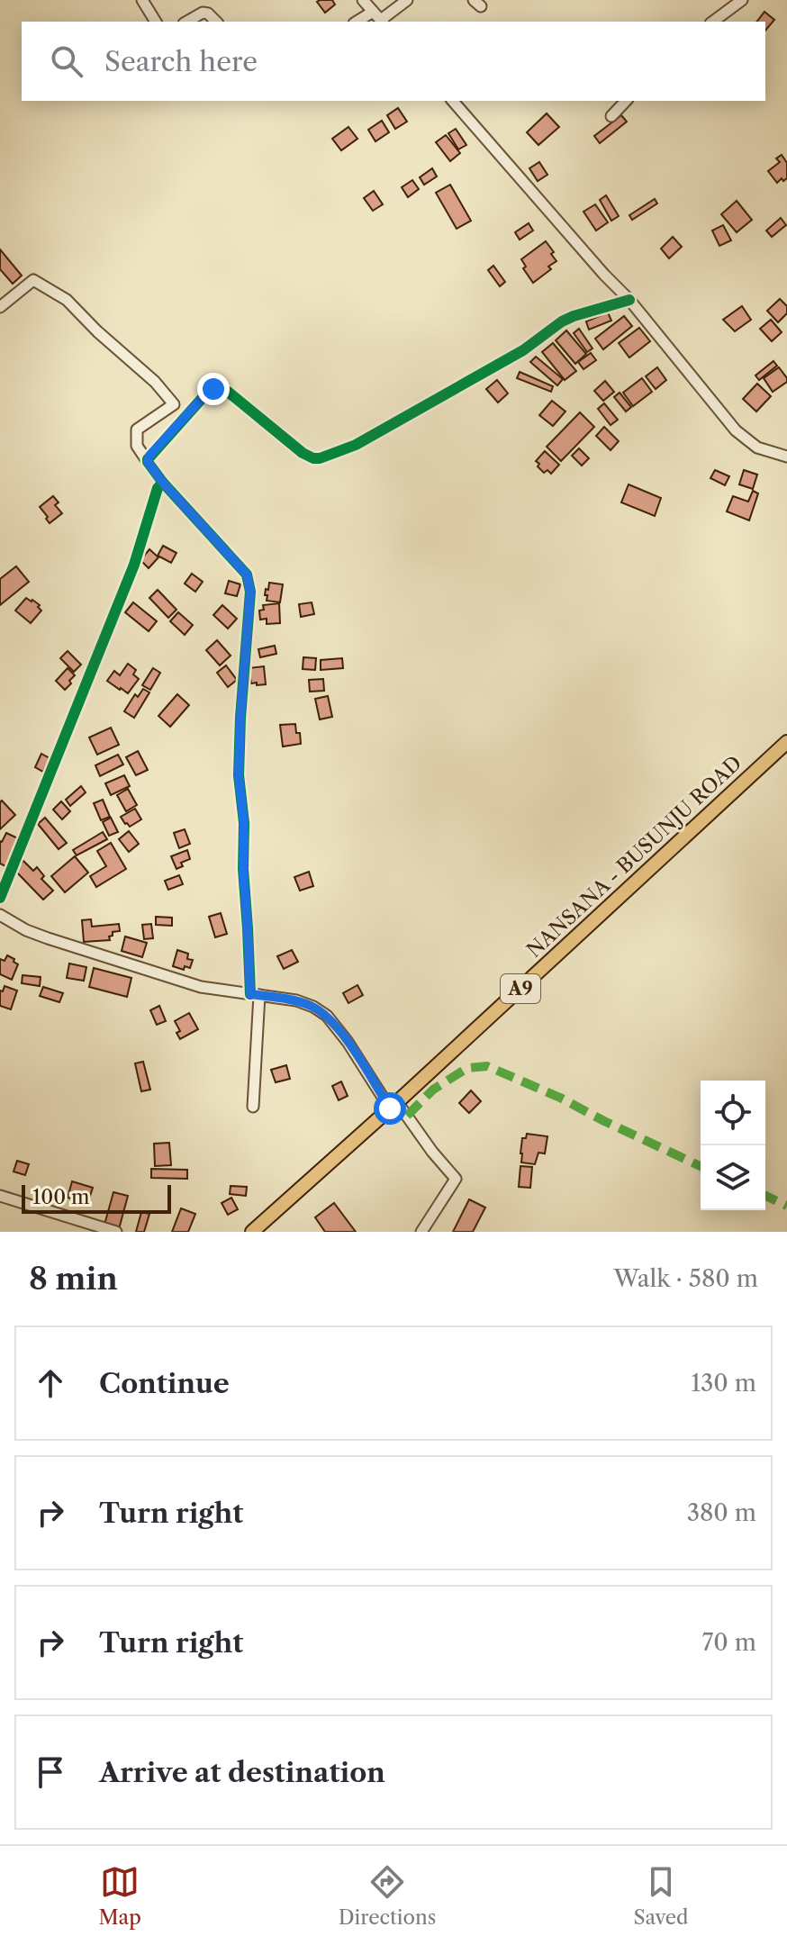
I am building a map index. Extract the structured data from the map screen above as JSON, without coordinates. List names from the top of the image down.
{
  "streets": {
    "main road": ["NANSANA - BUSUNJU ROAD", "A9"]
  },
  "scale_bar": "100 m",
  "page": {
    "search": "Search here",
    "scale": "100 m",
    "heading": ["8 min", "Walk · 580 m"],
    "list": [
      ["Continue", "130 m"],
      ["Turn right", "380 m"],
      ["Turn right", "70 m"],
      "Arrive at destination"
    ],
    "nav": ["Map", "Directions", "Saved"]
  }
}
